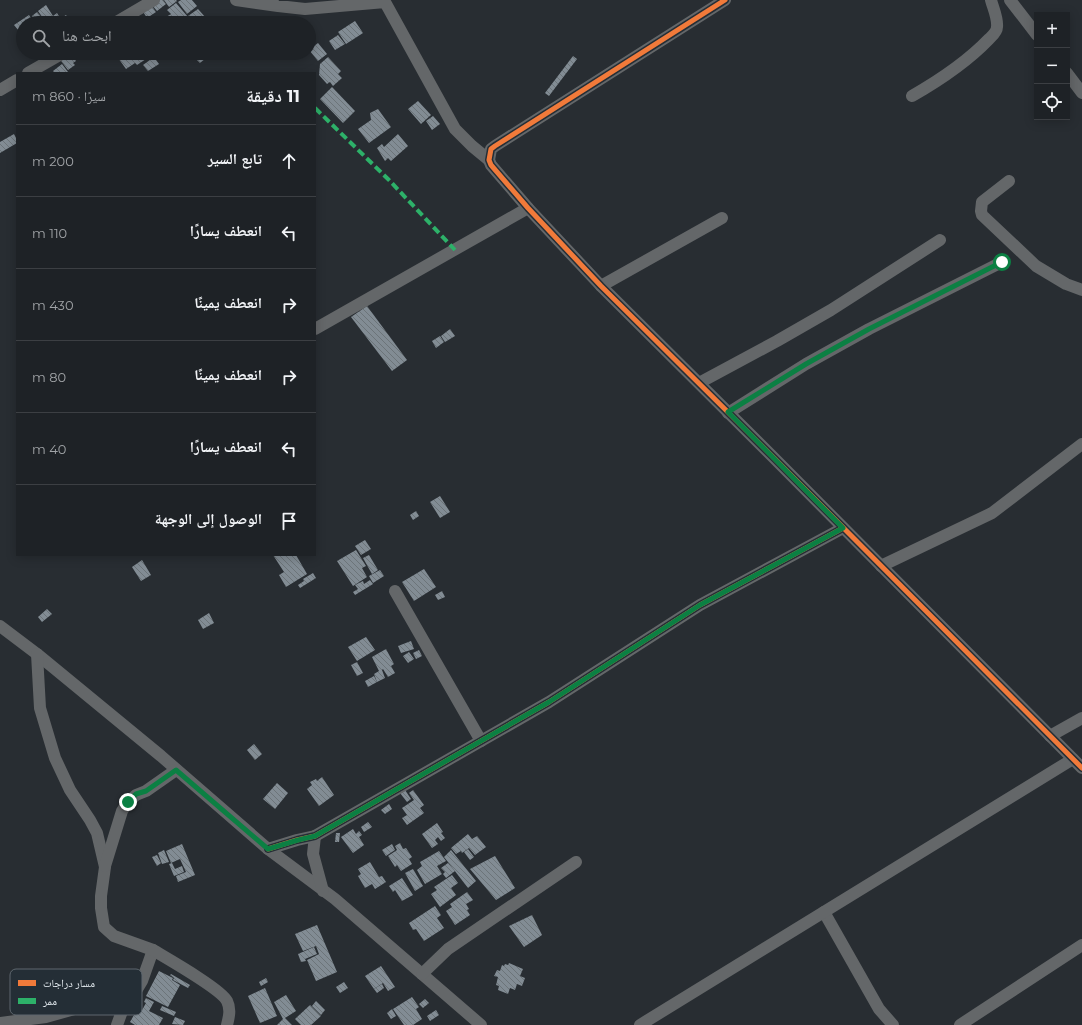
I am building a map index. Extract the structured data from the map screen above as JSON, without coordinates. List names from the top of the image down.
{
  "legend": ["مسار دراجات", "ممر"],
  "page": {
    "map_buttons": ["+", "−"],
    "search": "ابحث هنا",
    "heading": ["11 دقيقة", "سيرًا · 860 m"],
    "list": [
      ["تابع السير", "200 m"],
      ["انعطف يسارًا", "110 m"],
      ["انعطف يمينًا", "430 m"],
      ["انعطف يمينًا", "80 m"],
      ["انعطف يسارًا", "40 m"],
      "الوصول إلى الوجهة"
    ]
  }
}
